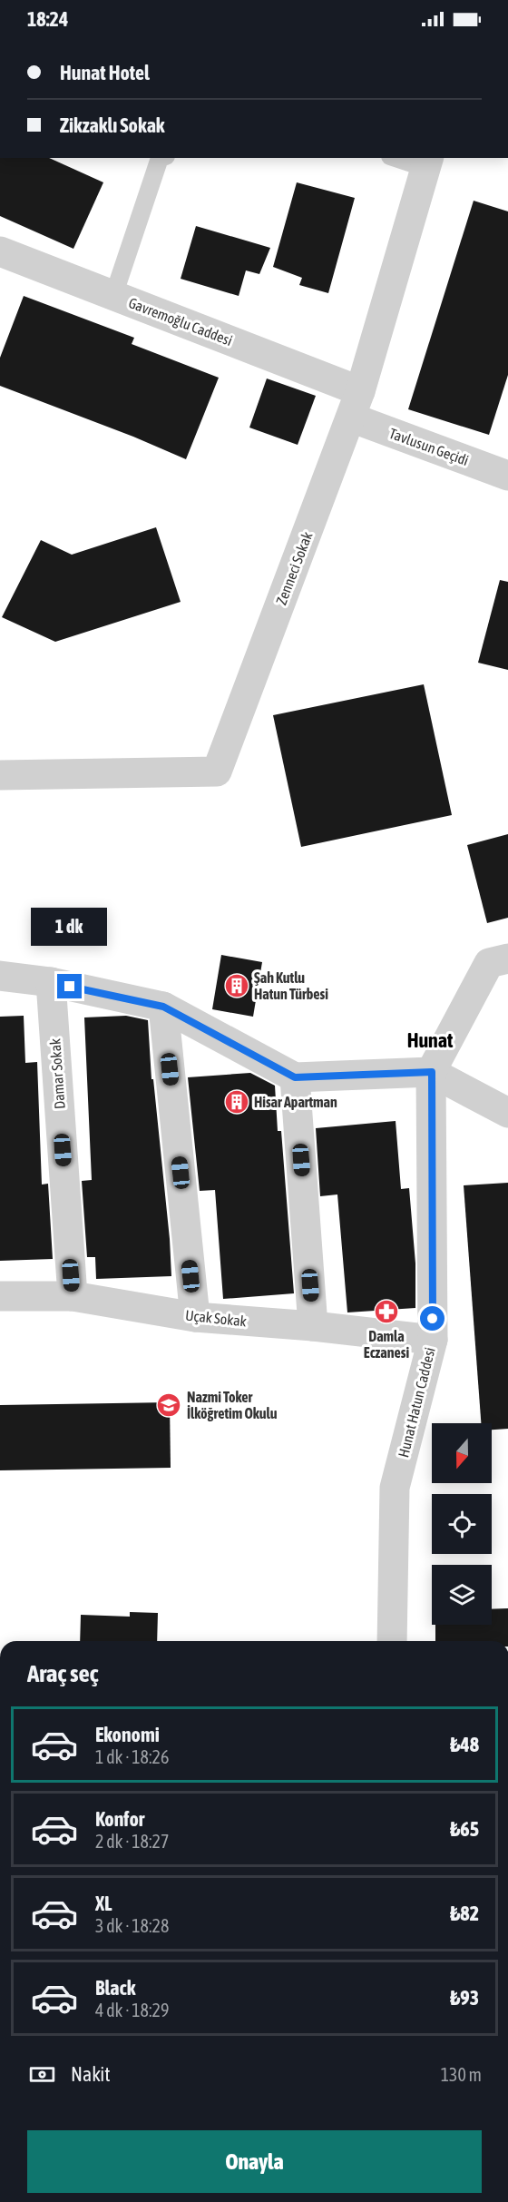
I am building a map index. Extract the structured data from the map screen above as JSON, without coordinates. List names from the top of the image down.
{
  "streets": {
    "street": [
      "Gavremoğlu Caddesi",
      "Tavlusun Geçidi",
      "Zenneci Sokak",
      "Damar Sokak",
      "Uçak Sokak",
      "Hunat Hatun Caddesi"
    ]
  },
  "crossings": [
    ["Gavremoğlu Caddesi", "Tavlusun Geçidi"],
    ["Gavremoğlu Caddesi", "Zenneci Sokak"],
    ["Tavlusun Geçidi", "Zenneci Sokak"],
    ["Damar Sokak", "Uçak Sokak"],
    ["Uçak Sokak", "Hunat Hatun Caddesi"]
  ],
  "districts": ["Hunat"],
  "places": {
    "building": ["Şah Kutlu Hatun Türbesi", "Hisar Apartman"],
    "pharmacy": ["Damla Eczanesi"],
    "school or university": ["Nazmi Toker İlköğretim Okulu"]
  },
  "north": "bottom",
  "page": {
    "status": "18:24",
    "banner": ["Hunat Hotel", "Zikzaklı Sokak"],
    "bubble": "1 dk",
    "heading": "Araç seç",
    "list": [
      {
        "name": "Ekonomi",
        "note": "1 dk · 18:26",
        "value": "₺48"
      },
      {
        "name": "Konfor",
        "note": "2 dk · 18:27",
        "value": "₺65"
      },
      {
        "name": "XL",
        "note": "3 dk · 18:28",
        "value": "₺82"
      },
      {
        "name": "Black",
        "note": "4 dk · 18:29",
        "value": "₺93"
      }
    ],
    "pay": ["Nakit", "130 m"],
    "buttons": "Onayla"
  }
}
